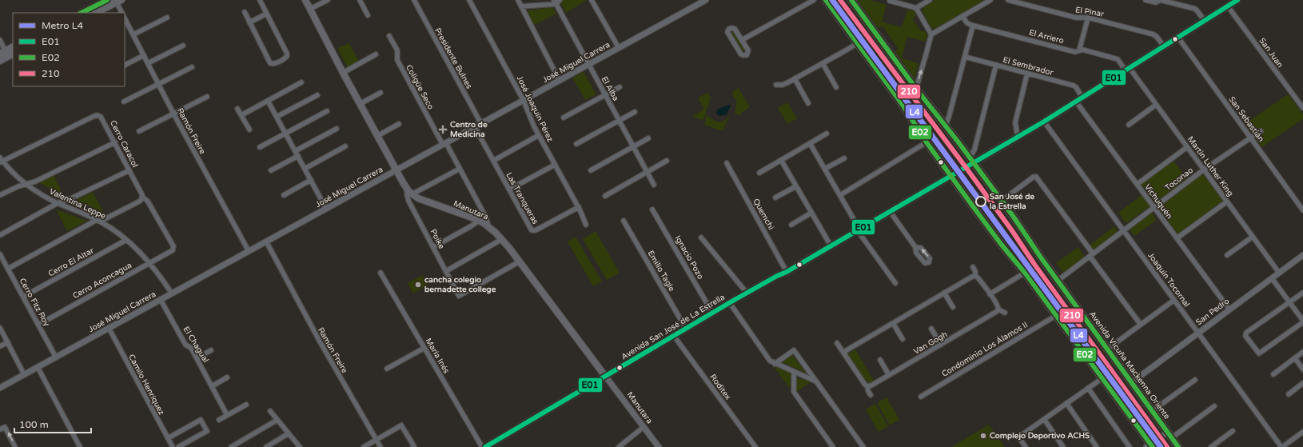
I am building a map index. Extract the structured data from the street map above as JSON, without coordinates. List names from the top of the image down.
{
  "streets": {
    "main road": ["Manutara", "Avenida San José de La Estrella", "Avenida Vicuña Mackenna Oriente"],
    "street": [
      "El Pinar",
      "El Arriero",
      "San Juan",
      "Presidente Bulnes",
      "José Miguel Carrera",
      "El Sembrador",
      "Coligüe Seco",
      "El Alba",
      "José Joaquín Pérez",
      "San Sebastián",
      "Ramón Freire",
      "Cerro Caracol",
      "Martin Luther King",
      "Toconao",
      "Las Tranqueras",
      "Vichuquén",
      "Valentina Leppe",
      "Quemchi",
      "Poike",
      "Ignacio Pozo",
      "Cerro El Altar",
      "Emilio Tagle",
      "Joaquín Tocornal",
      "Cerro Aconcagua",
      "Cerro Fitz Roy",
      "San Pedro",
      "Van Gogh",
      "El Chagual",
      "Condominio Los Álamos II",
      "María Inés",
      "Camilo Henríquez",
      "Roditex"
    ]
  },
  "crossings": [
    ["El Pinar", "Avenida San José de La Estrella"],
    ["El Arriero", "Martin Luther King"],
    ["El Arriero", "Avenida San José de La Estrella"],
    ["San Juan", "Avenida San José de La Estrella"],
    ["Presidente Bulnes", "José Miguel Carrera"],
    ["José Miguel Carrera", "Coligüe Seco"],
    ["José Miguel Carrera", "El Alba"],
    ["José Miguel Carrera", "José Joaquín Pérez"],
    ["José Miguel Carrera", "Ramón Freire"],
    ["José Miguel Carrera", "Las Tranqueras"],
    ["José Miguel Carrera", "Valentina Leppe"],
    ["José Miguel Carrera", "Manutara"],
    ["José Miguel Carrera", "Cerro Fitz Roy"],
    ["José Miguel Carrera", "El Chagual"],
    ["José Miguel Carrera", "Camilo Henríquez"],
    ["El Sembrador", "Avenida San José de La Estrella"],
    ["Coligüe Seco", "Manutara"],
    ["José Joaquín Pérez", "Las Tranqueras"],
    ["San Sebastián", "Toconao"],
    ["San Sebastián", "Avenida San José de La Estrella"],
    ["Cerro Caracol", "Valentina Leppe"],
    ["Cerro Caracol", "Cerro Aconcagua"],
    ["Martin Luther King", "Toconao"],
    ["Martin Luther King", "San Pedro"],
    ["Martin Luther King", "Avenida San José de La Estrella"],
    ["Toconao", "Vichuquén"],
    ["Toconao", "Joaquín Tocornal"],
    ["Toconao", "Avenida Vicuña Mackenna Oriente"],
    ["Vichuquén", "San Pedro"],
    ["Vichuquén", "Avenida San José de La Estrella"],
    ["Valentina Leppe", "Cerro El Altar"],
    ["Valentina Leppe", "Cerro Aconcagua"],
    ["Manutara", "Poike"],
    ["Manutara", "Avenida San José de La Estrella"],
    ["Quemchi", "Avenida San José de La Estrella"],
    ["Ignacio Pozo", "Avenida San José de La Estrella"],
    ["Cerro El Altar", "Cerro Fitz Roy"],
    ["Emilio Tagle", "Avenida San José de La Estrella"],
    ["Joaquín Tocornal", "San Pedro"],
    ["Joaquín Tocornal", "Avenida San José de La Estrella"],
    ["Cerro Aconcagua", "Cerro Fitz Roy"],
    ["San Pedro", "Avenida Vicuña Mackenna Oriente"],
    ["Avenida San José de La Estrella", "Avenida Vicuña Mackenna Oriente"],
    ["Avenida San José de La Estrella", "Roditex"]
  ],
  "places": {
    "health": ["Centro de Medicina"],
    "other": ["San José de la Estrella", "cancha colegio bernadette college", "Complejo Deportivo ACHS"]
  },
  "lines": [
    "metro line L4",
    "transit line E01",
    "transit line E02",
    "transit line 210"
  ],
  "legend": [
    "Metro L4",
    "E01",
    "E02",
    "210"
  ],
  "scale_bar": "100 m"
}
